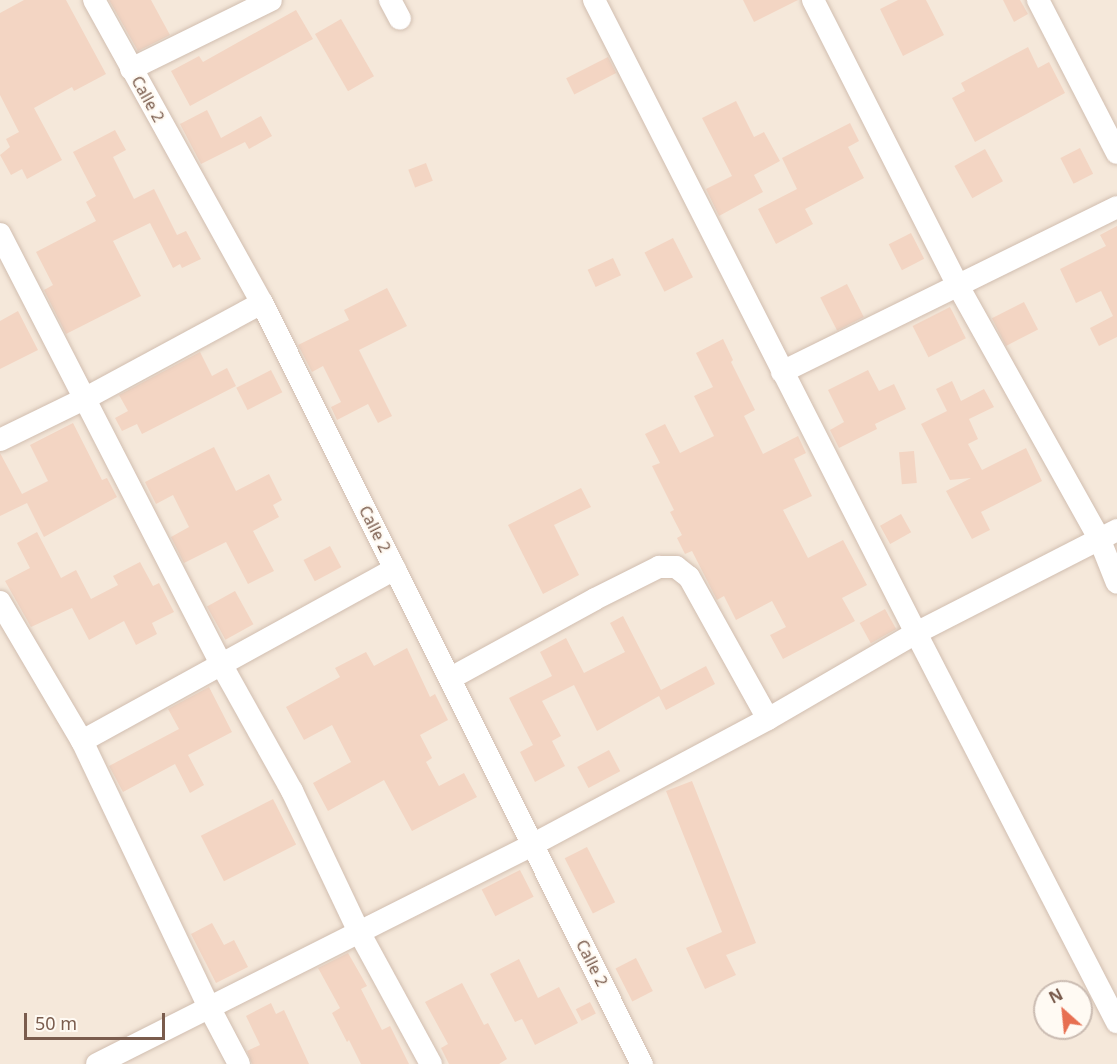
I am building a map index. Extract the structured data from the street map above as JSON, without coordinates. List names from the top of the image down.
{
  "streets": {
    "street": ["Calle 2"]
  },
  "scale_bar": "50 m",
  "north": "top left"
}
